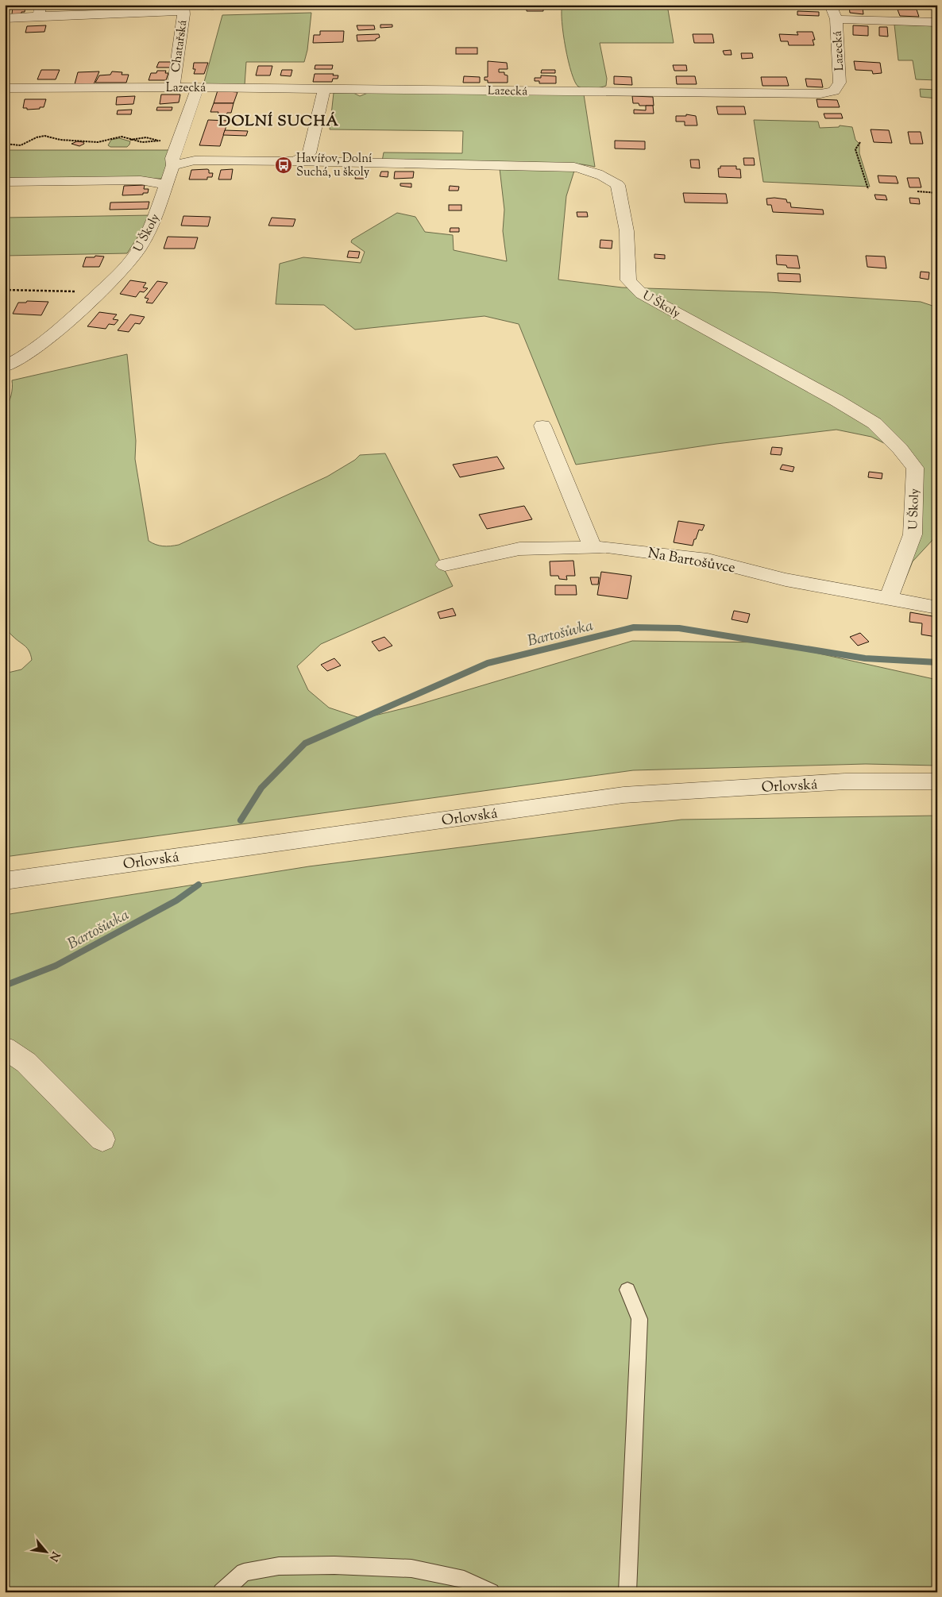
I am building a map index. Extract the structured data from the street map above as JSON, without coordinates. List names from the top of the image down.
{
  "streets": {
    "street": [
      "Chatařská",
      "Lazecká",
      "U Školy",
      "Na Bartošůvce",
      "Orlovská"
    ]
  },
  "crossings": [
    ["Chatařská", "Lazecká"],
    ["U Školy", "Na Bartošůvce"]
  ],
  "districts": ["DOLNÍ SUCHÁ"],
  "water": ["Bartošůvka"],
  "places": {
    "bus stop": ["Havířov, Dolní Suchá, u školy"]
  },
  "north": "bottom right"
}
